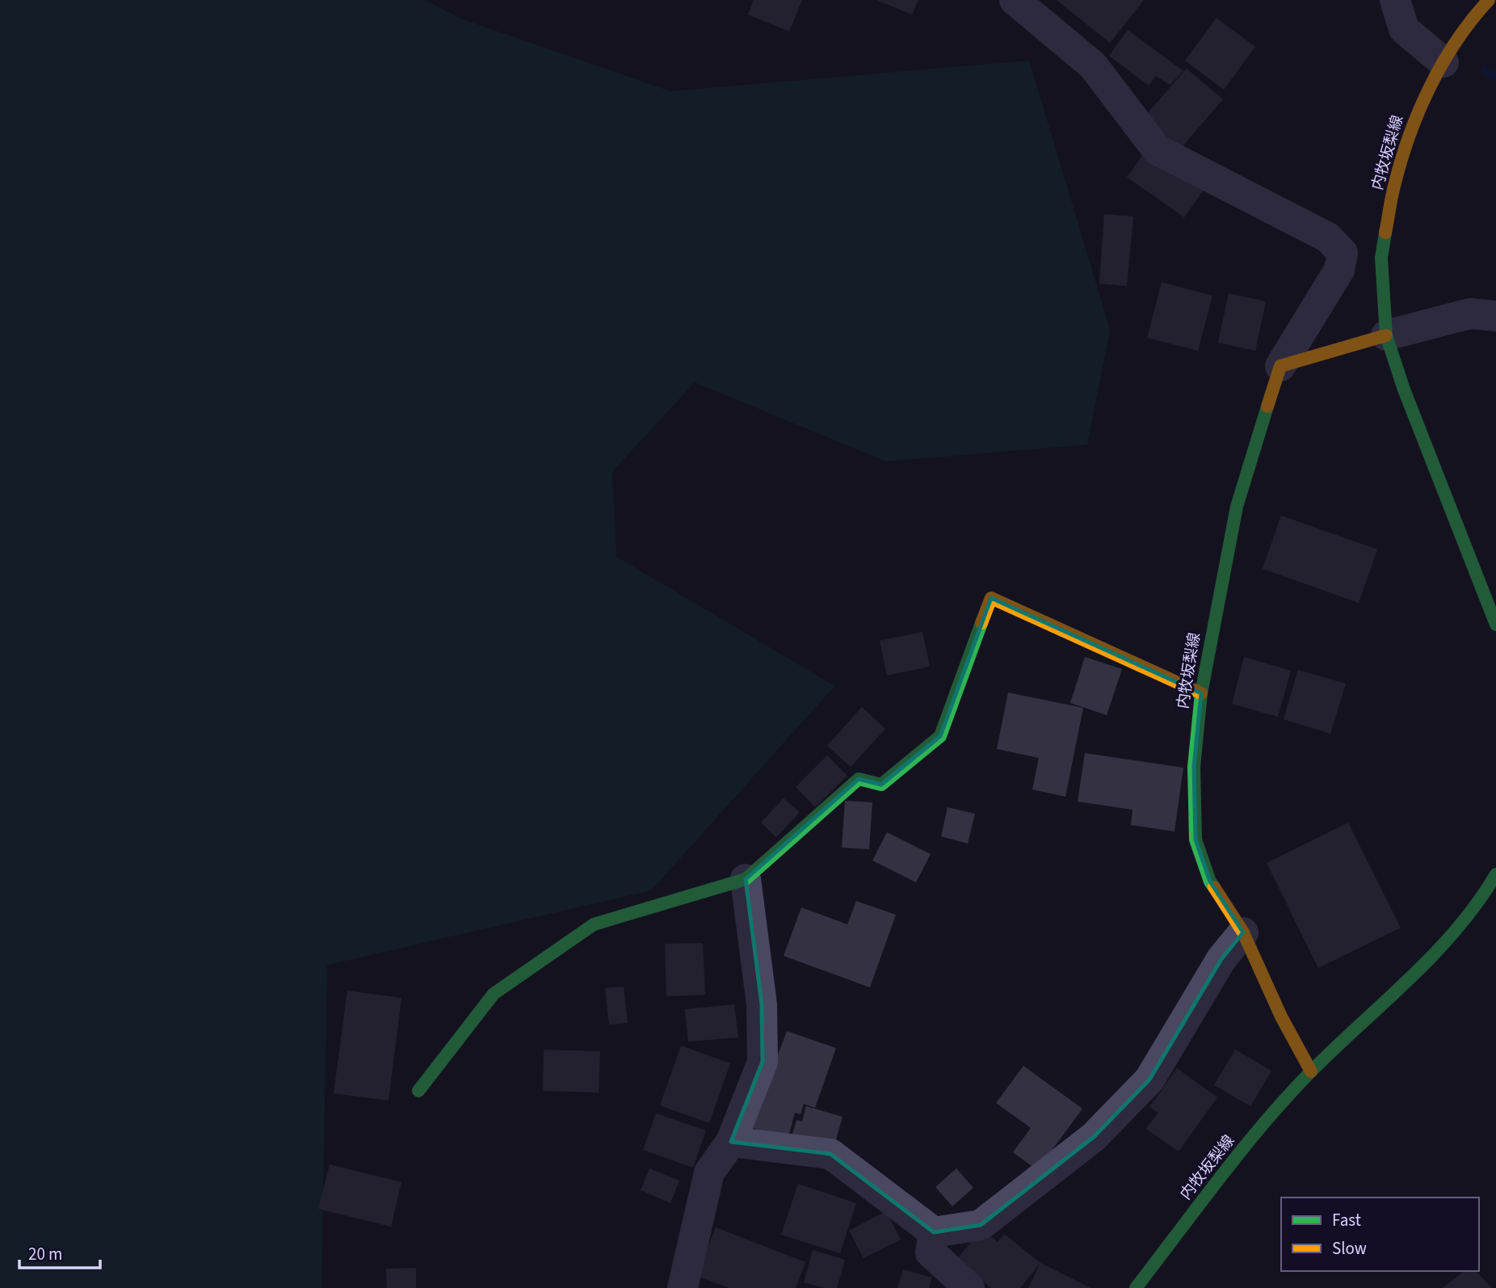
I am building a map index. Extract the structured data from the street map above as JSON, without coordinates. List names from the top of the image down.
{
  "streets": {
    "main road": ["内牧坂梨線"]
  },
  "legend": ["Fast", "Slow"],
  "scale_bar": "20 m"
}
